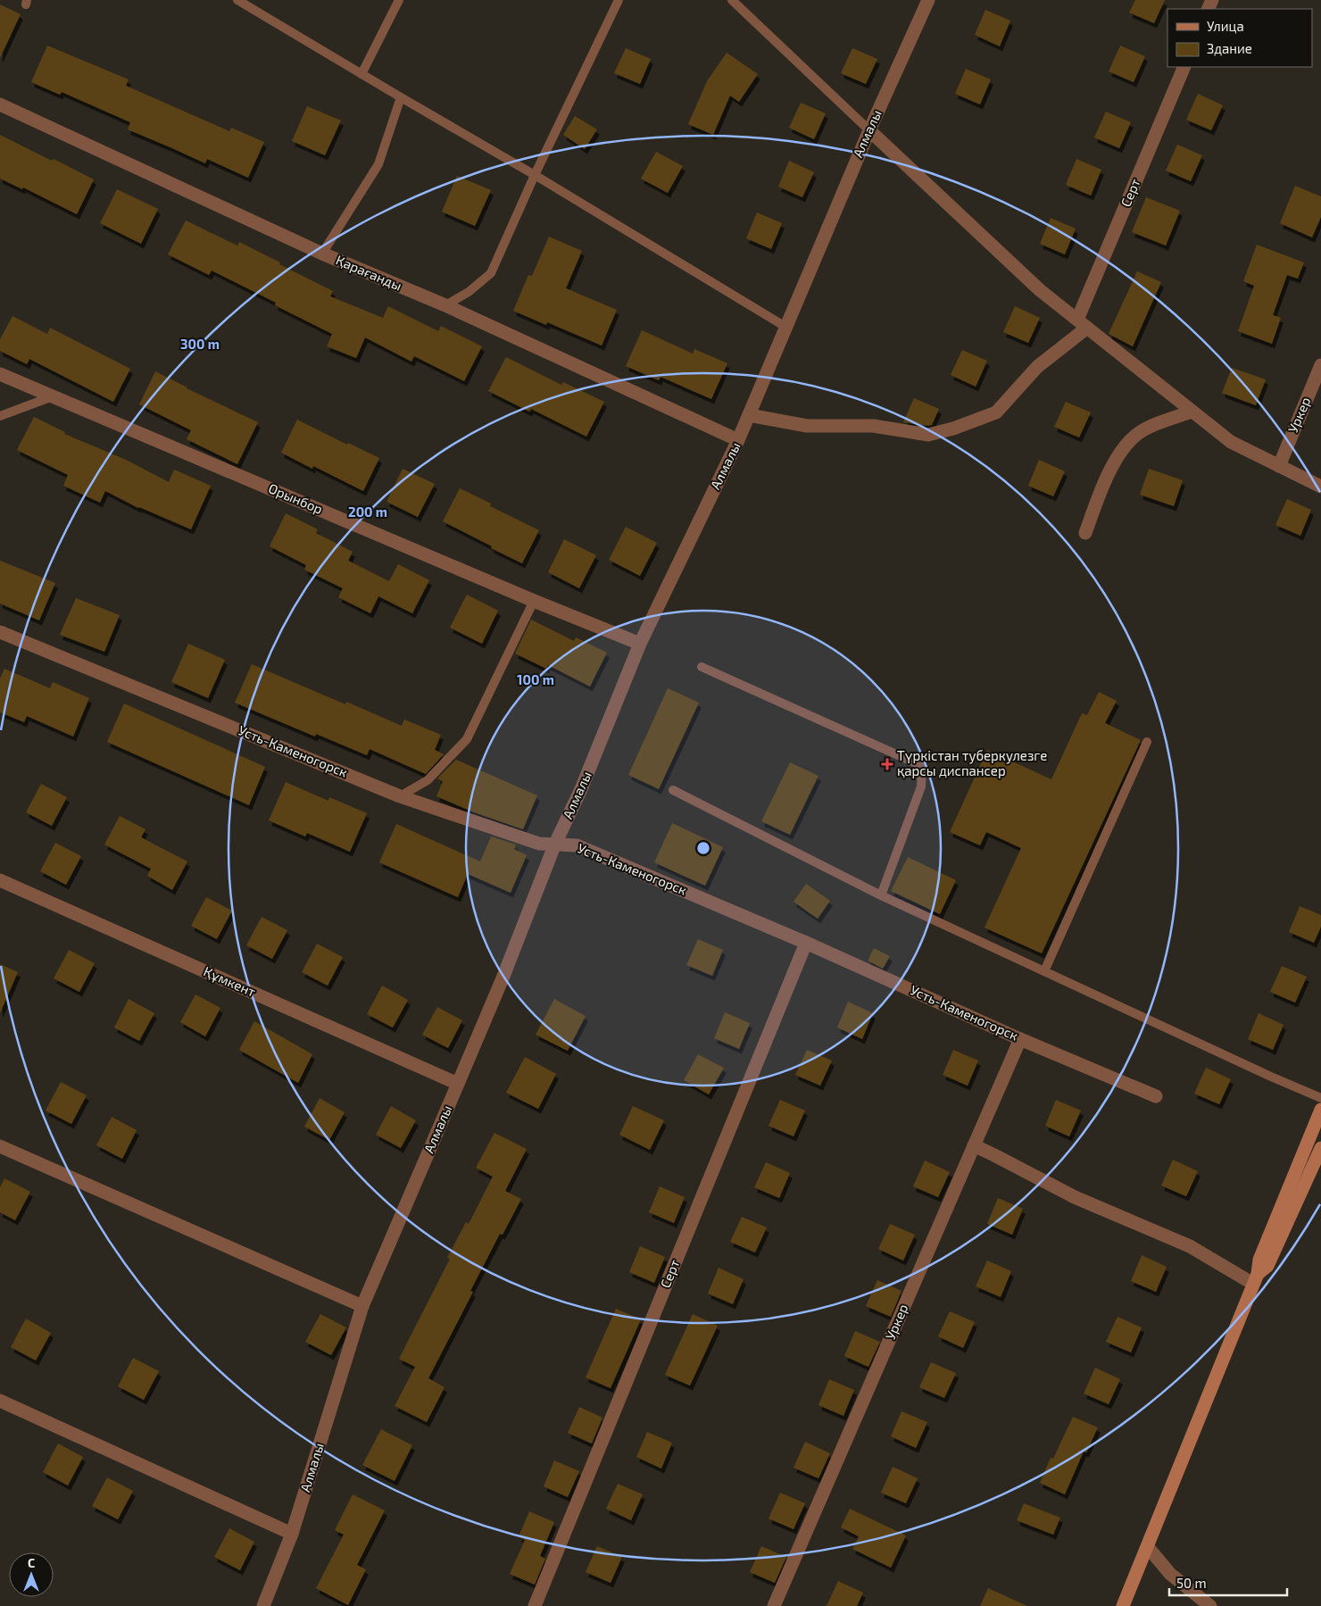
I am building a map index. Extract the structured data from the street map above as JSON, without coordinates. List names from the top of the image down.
{
  "streets": {
    "street": [
      "Алмалы",
      "Серт",
      "Қарағанды",
      "Уркер",
      "Орынбор",
      "Усть-Каменогорск",
      "Құмкент"
    ]
  },
  "crossings": [
    ["Алмалы", "Қарағанды"],
    ["Алмалы", "Орынбор"],
    ["Алмалы", "Усть-Каменогорск"],
    ["Алмалы", "Құмкент"],
    ["Серт", "Усть-Каменогорск"],
    ["Уркер", "Усть-Каменогорск"]
  ],
  "places": {
    "health": ["Түркістан туберкулезге қарсы диспансер"]
  },
  "legend": ["Улица", "Здание"],
  "scale_bar": "50 m",
  "north": "top",
  "rings": ["300 m", "200 m", "100 m"]
}
